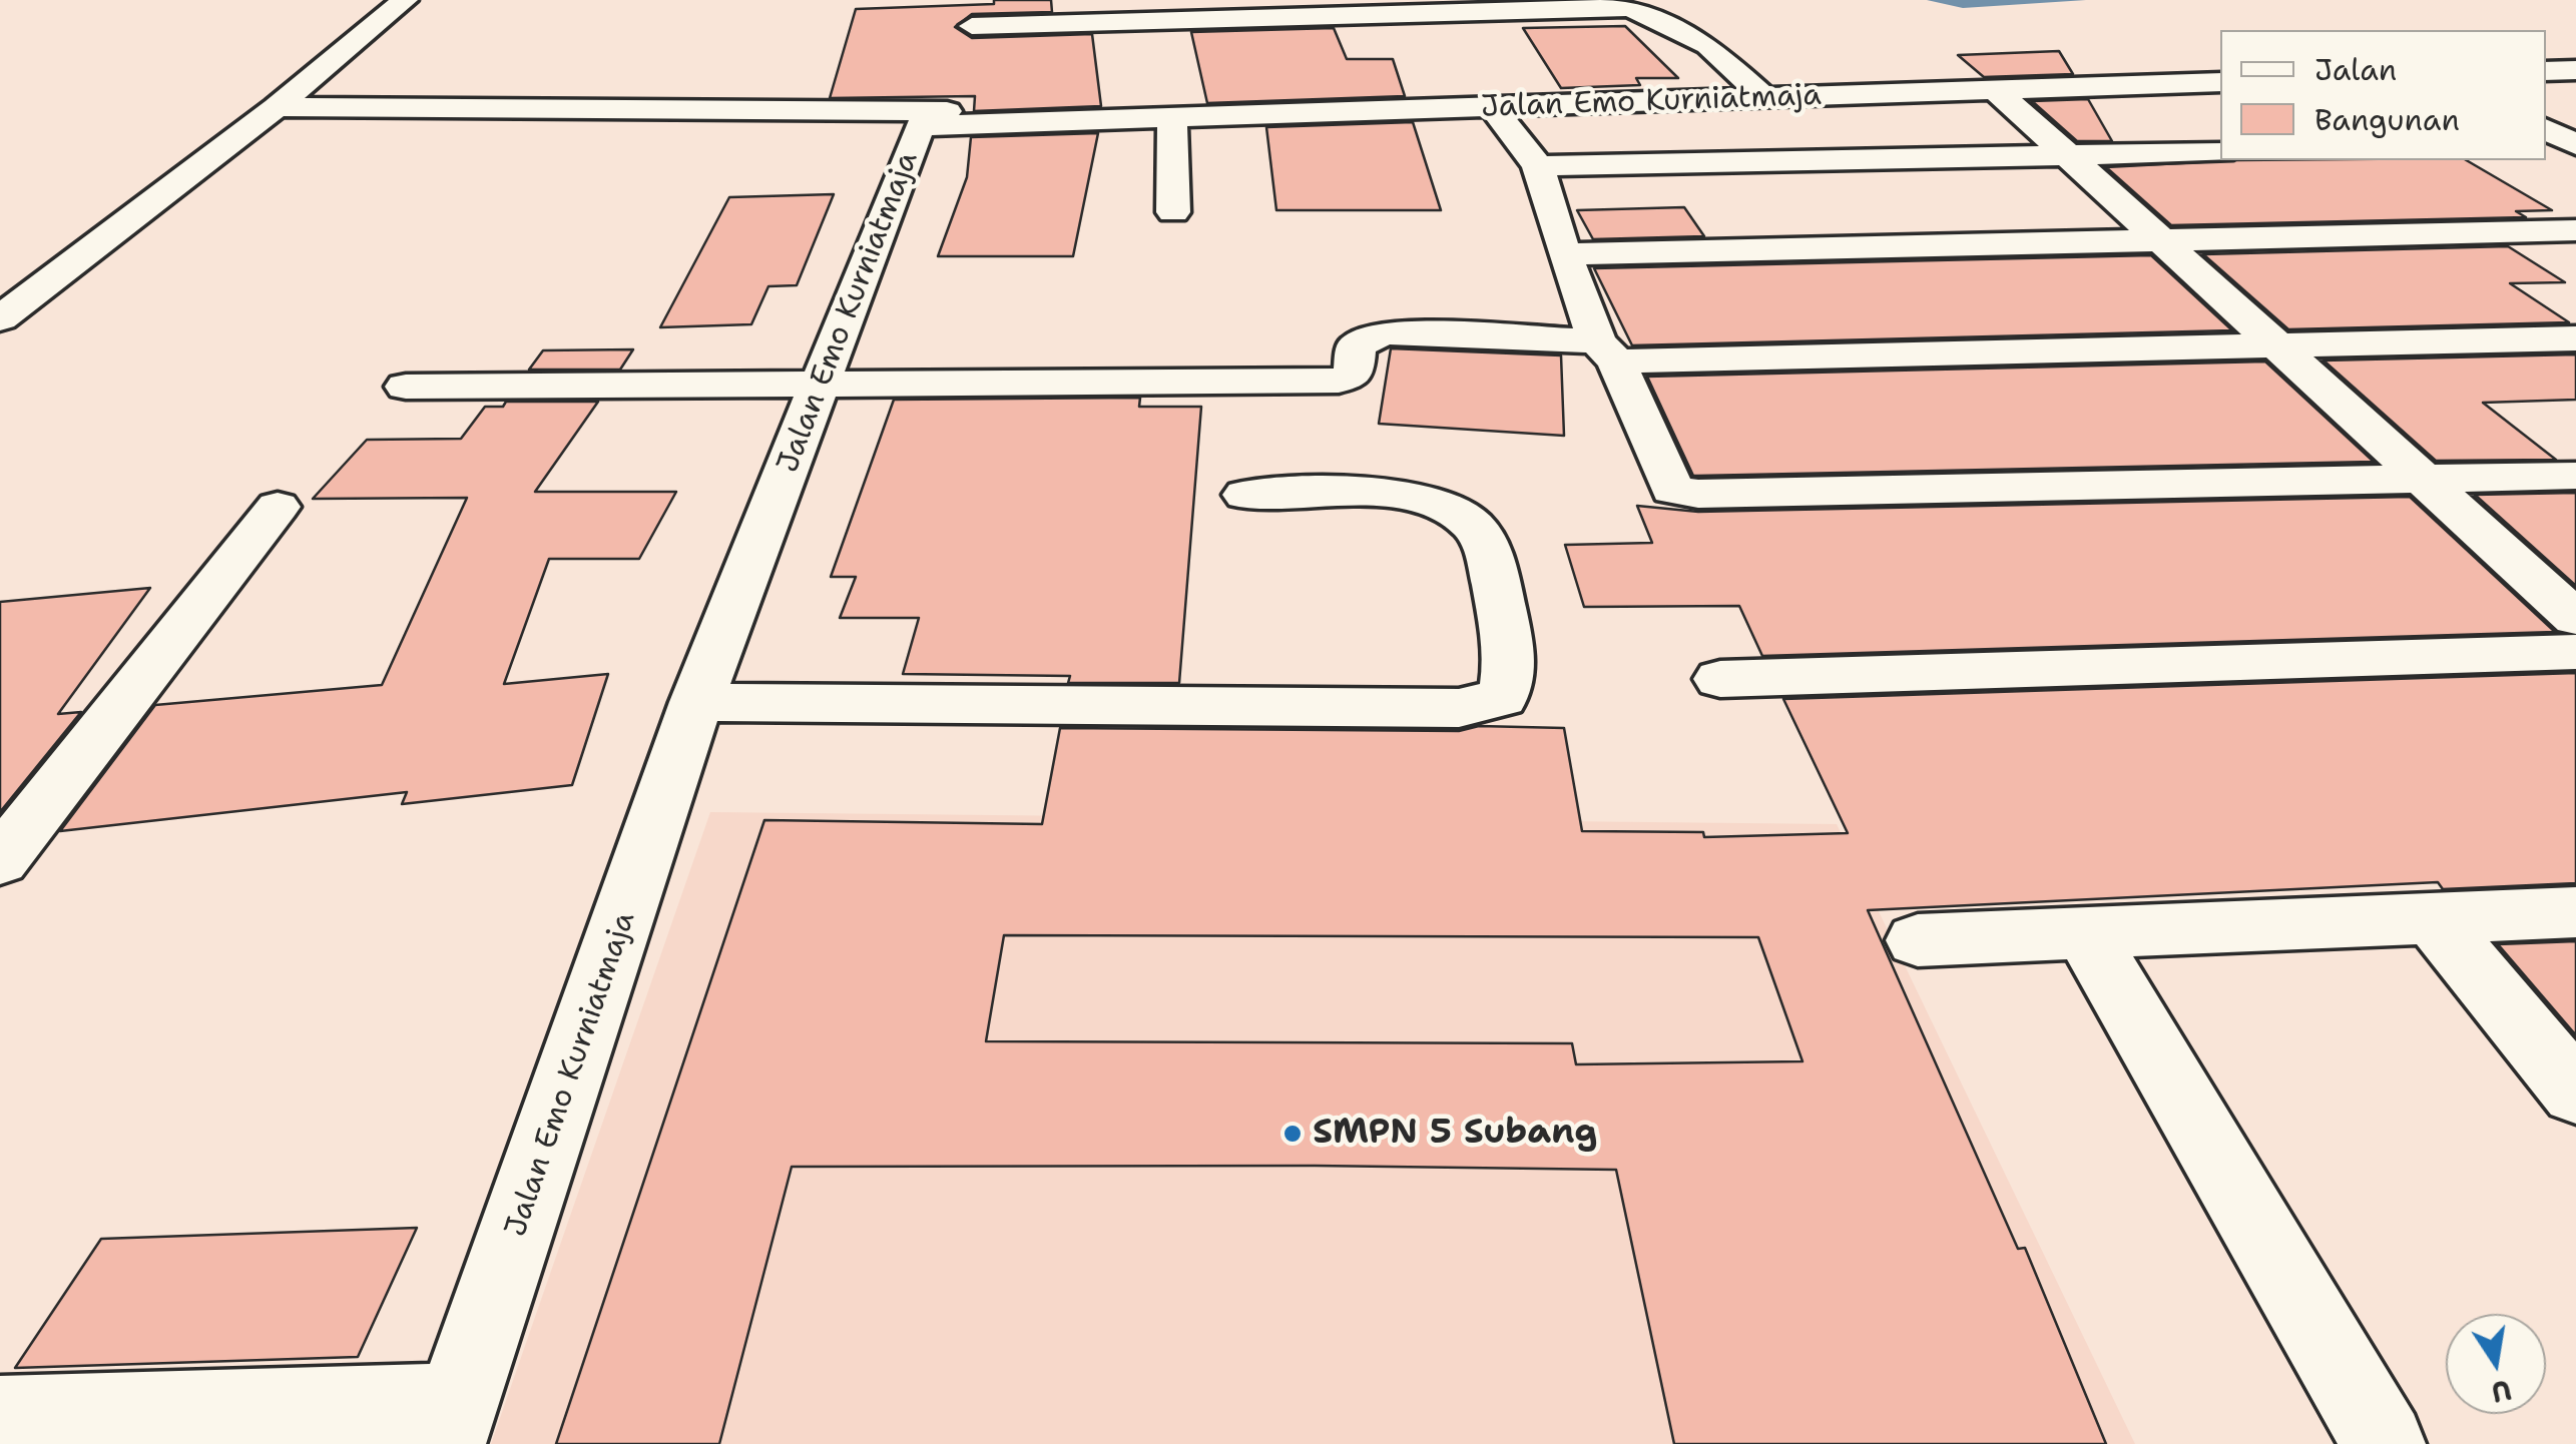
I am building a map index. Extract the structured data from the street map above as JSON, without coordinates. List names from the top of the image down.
{
  "streets": {
    "street": ["Jalan Emo Kurniatmaja"]
  },
  "places": ["SMPN 5 Subang"],
  "legend": ["Jalan", "Bangunan"],
  "north": "bottom"
}
